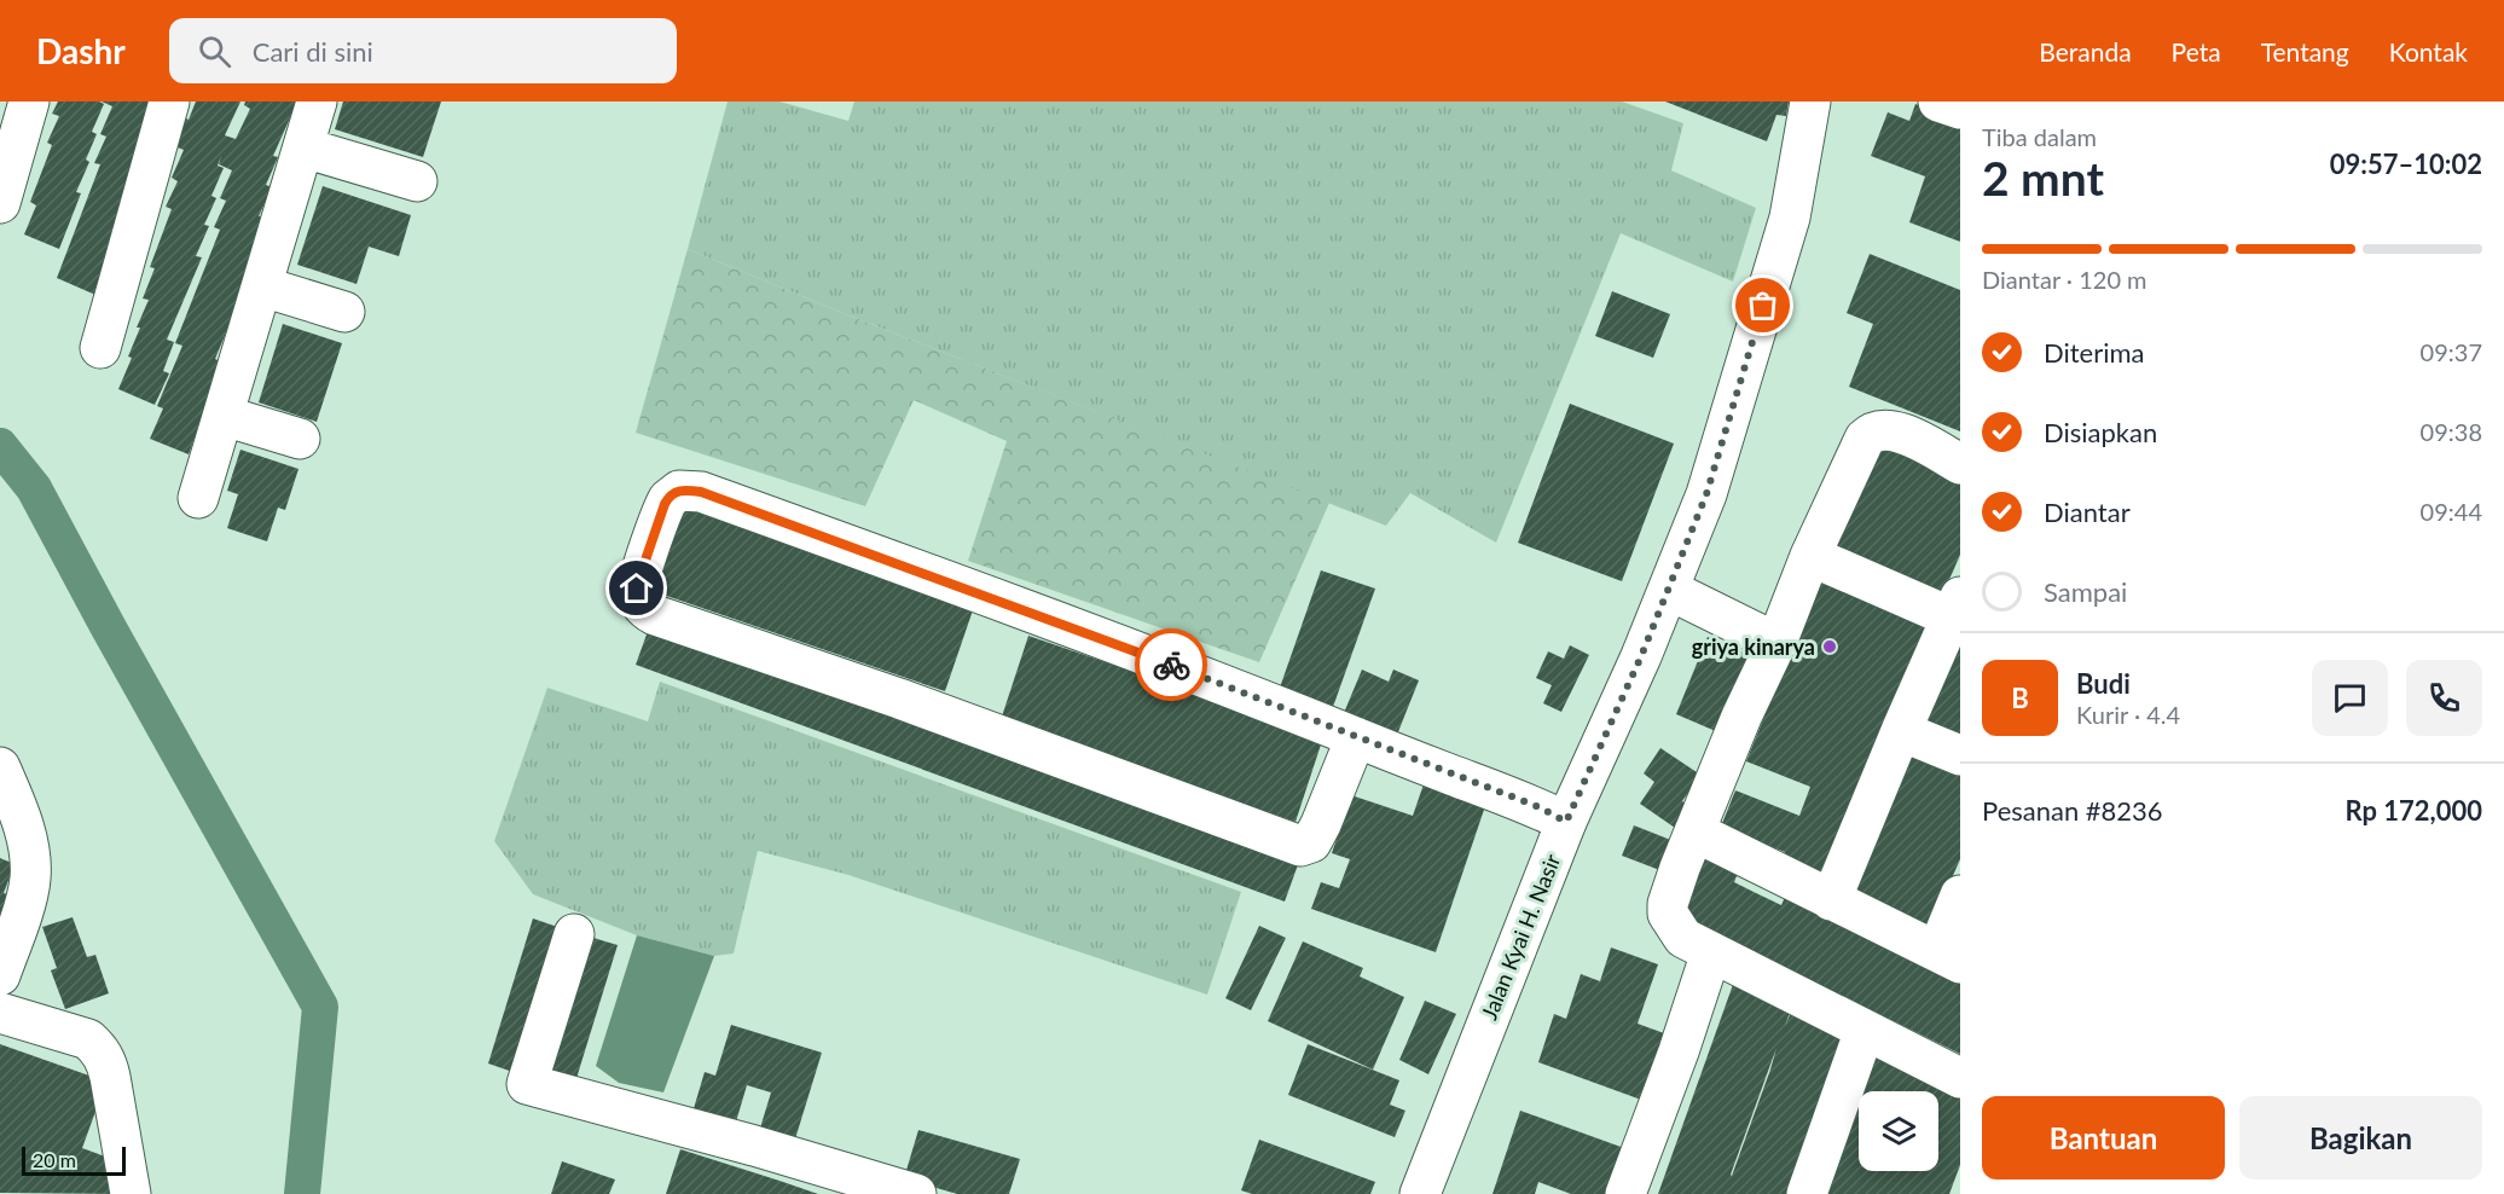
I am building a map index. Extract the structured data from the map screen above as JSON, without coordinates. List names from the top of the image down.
{
  "streets": {
    "street": ["Jalan Kyai H. Nasir"]
  },
  "places": ["griya kinarya"],
  "scale_bar": "20 m",
  "page": {
    "header": "Dashr",
    "search": "Cari di sini",
    "nav": [
      "Beranda",
      "Peta",
      "Tentang",
      "Kontak"
    ],
    "heading": ["2 mnt", "Tiba dalam", "09:57–10:02"],
    "panel": [
      "Budi",
      "Kurir · 4.4",
      "Pesanan #8236",
      "Rp 172,000"
    ],
    "bar": "Diantar · 120 m",
    "list": [
      ["Diterima", "09:37"],
      ["Disiapkan", "09:38"],
      ["Diantar", "09:44"],
      "Sampai"
    ],
    "round": "B",
    "buttons": ["Bantuan", "Bagikan"],
    "scale": "20 m"
  }
}
